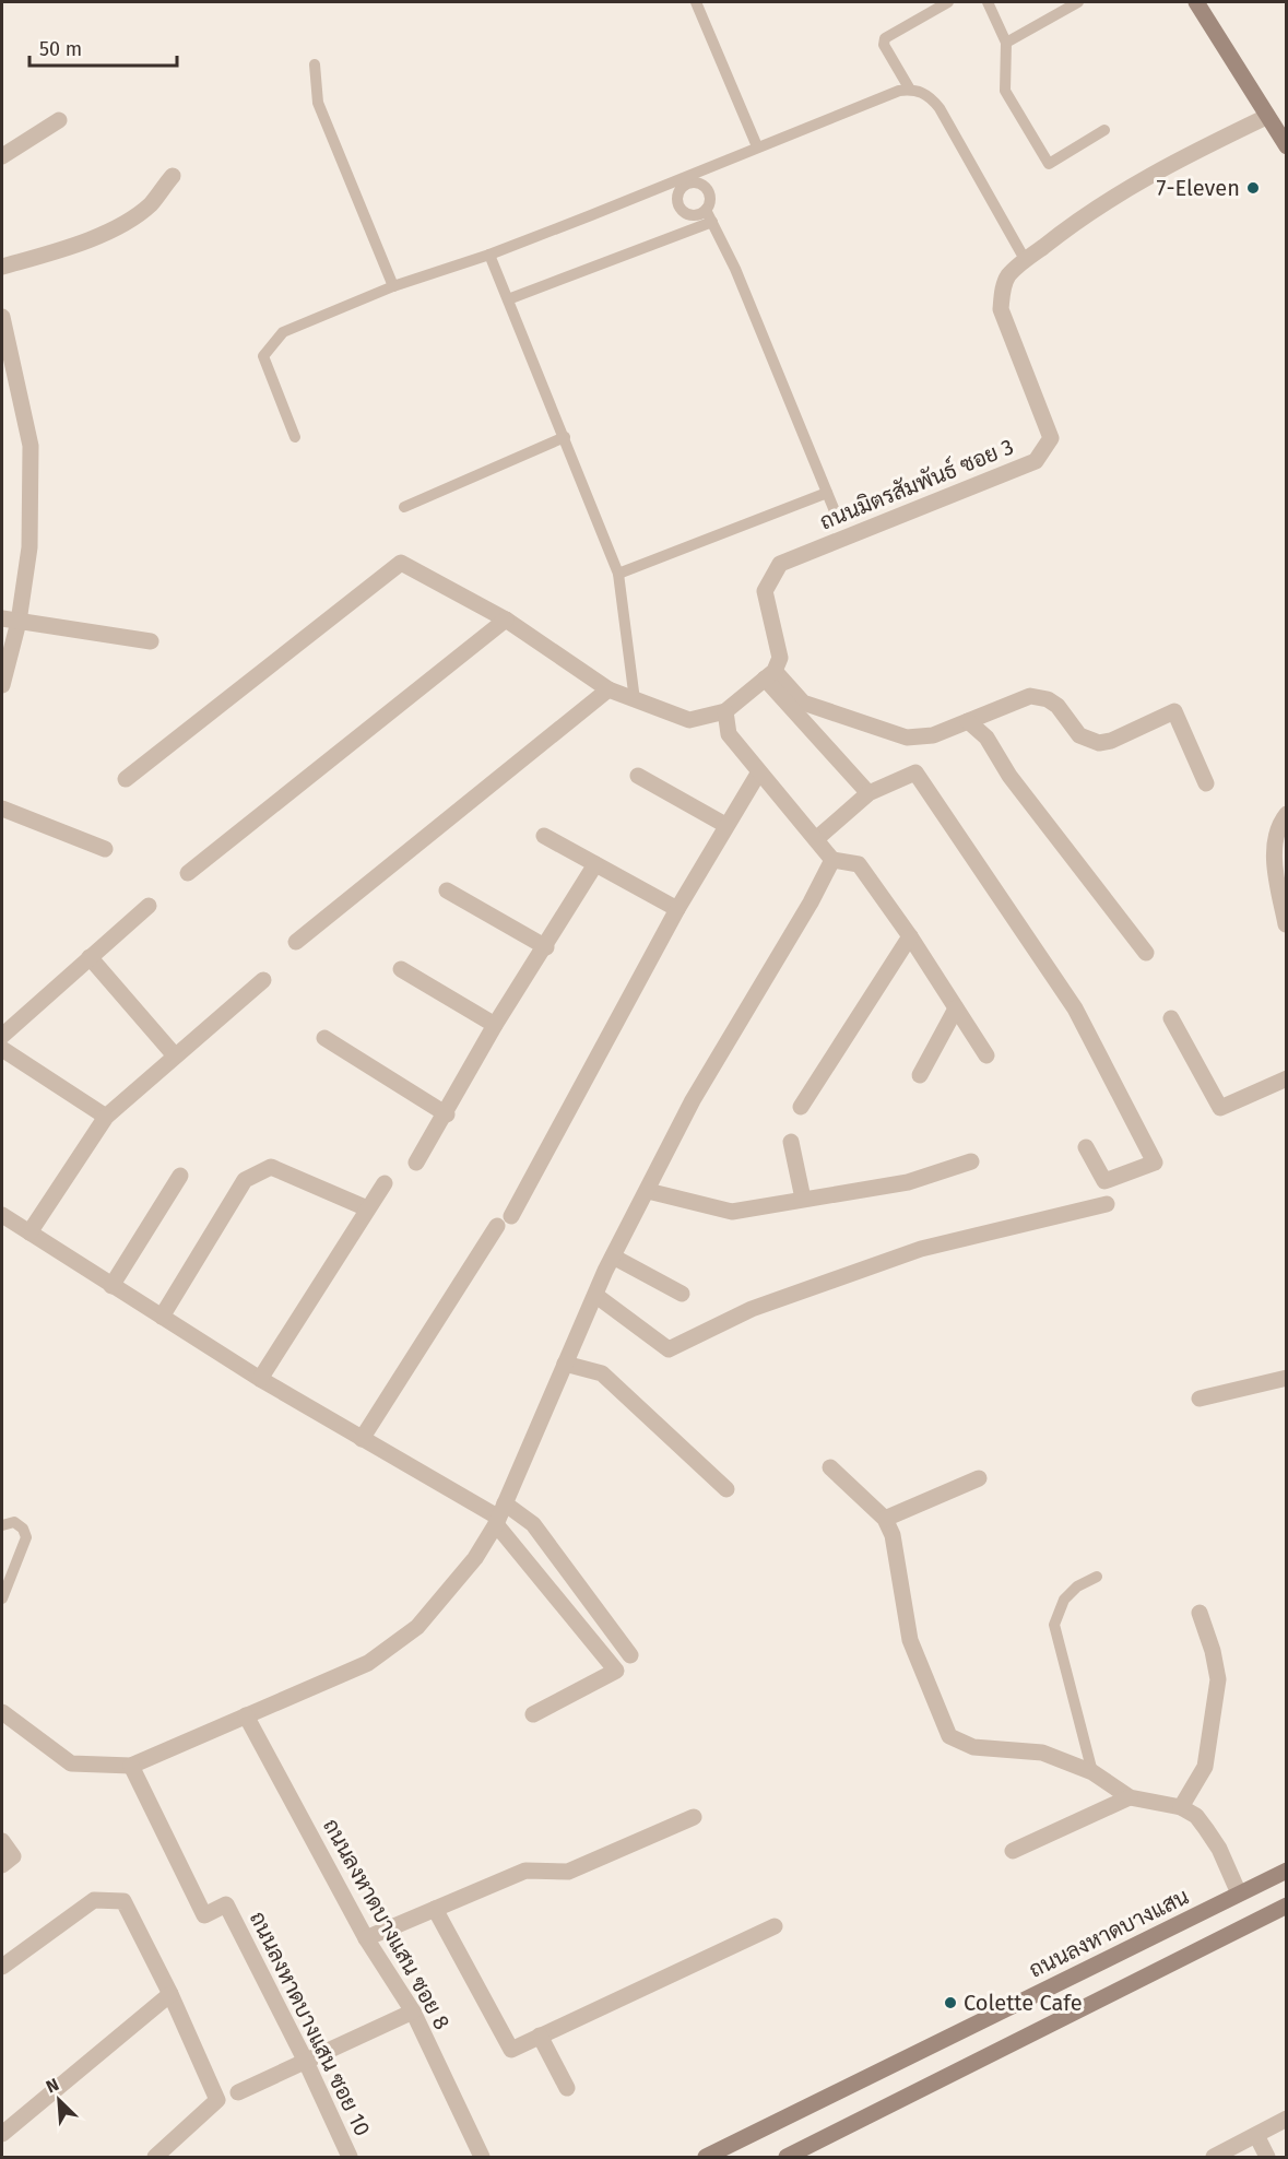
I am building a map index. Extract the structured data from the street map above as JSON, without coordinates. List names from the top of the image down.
{
  "streets": {
    "main road": ["ถนนลงหาดบางแสน"],
    "street": ["ถนนมิตรสัมพันธ์ ซอย 3", "ถนนลงหาดบางแสน ซอย 8", "ถนนลงหาดบางแสน ซอย 10"]
  },
  "places": ["7-Eleven", "Colette Cafe"],
  "scale_bar": "50 m",
  "north": "top left"
}
